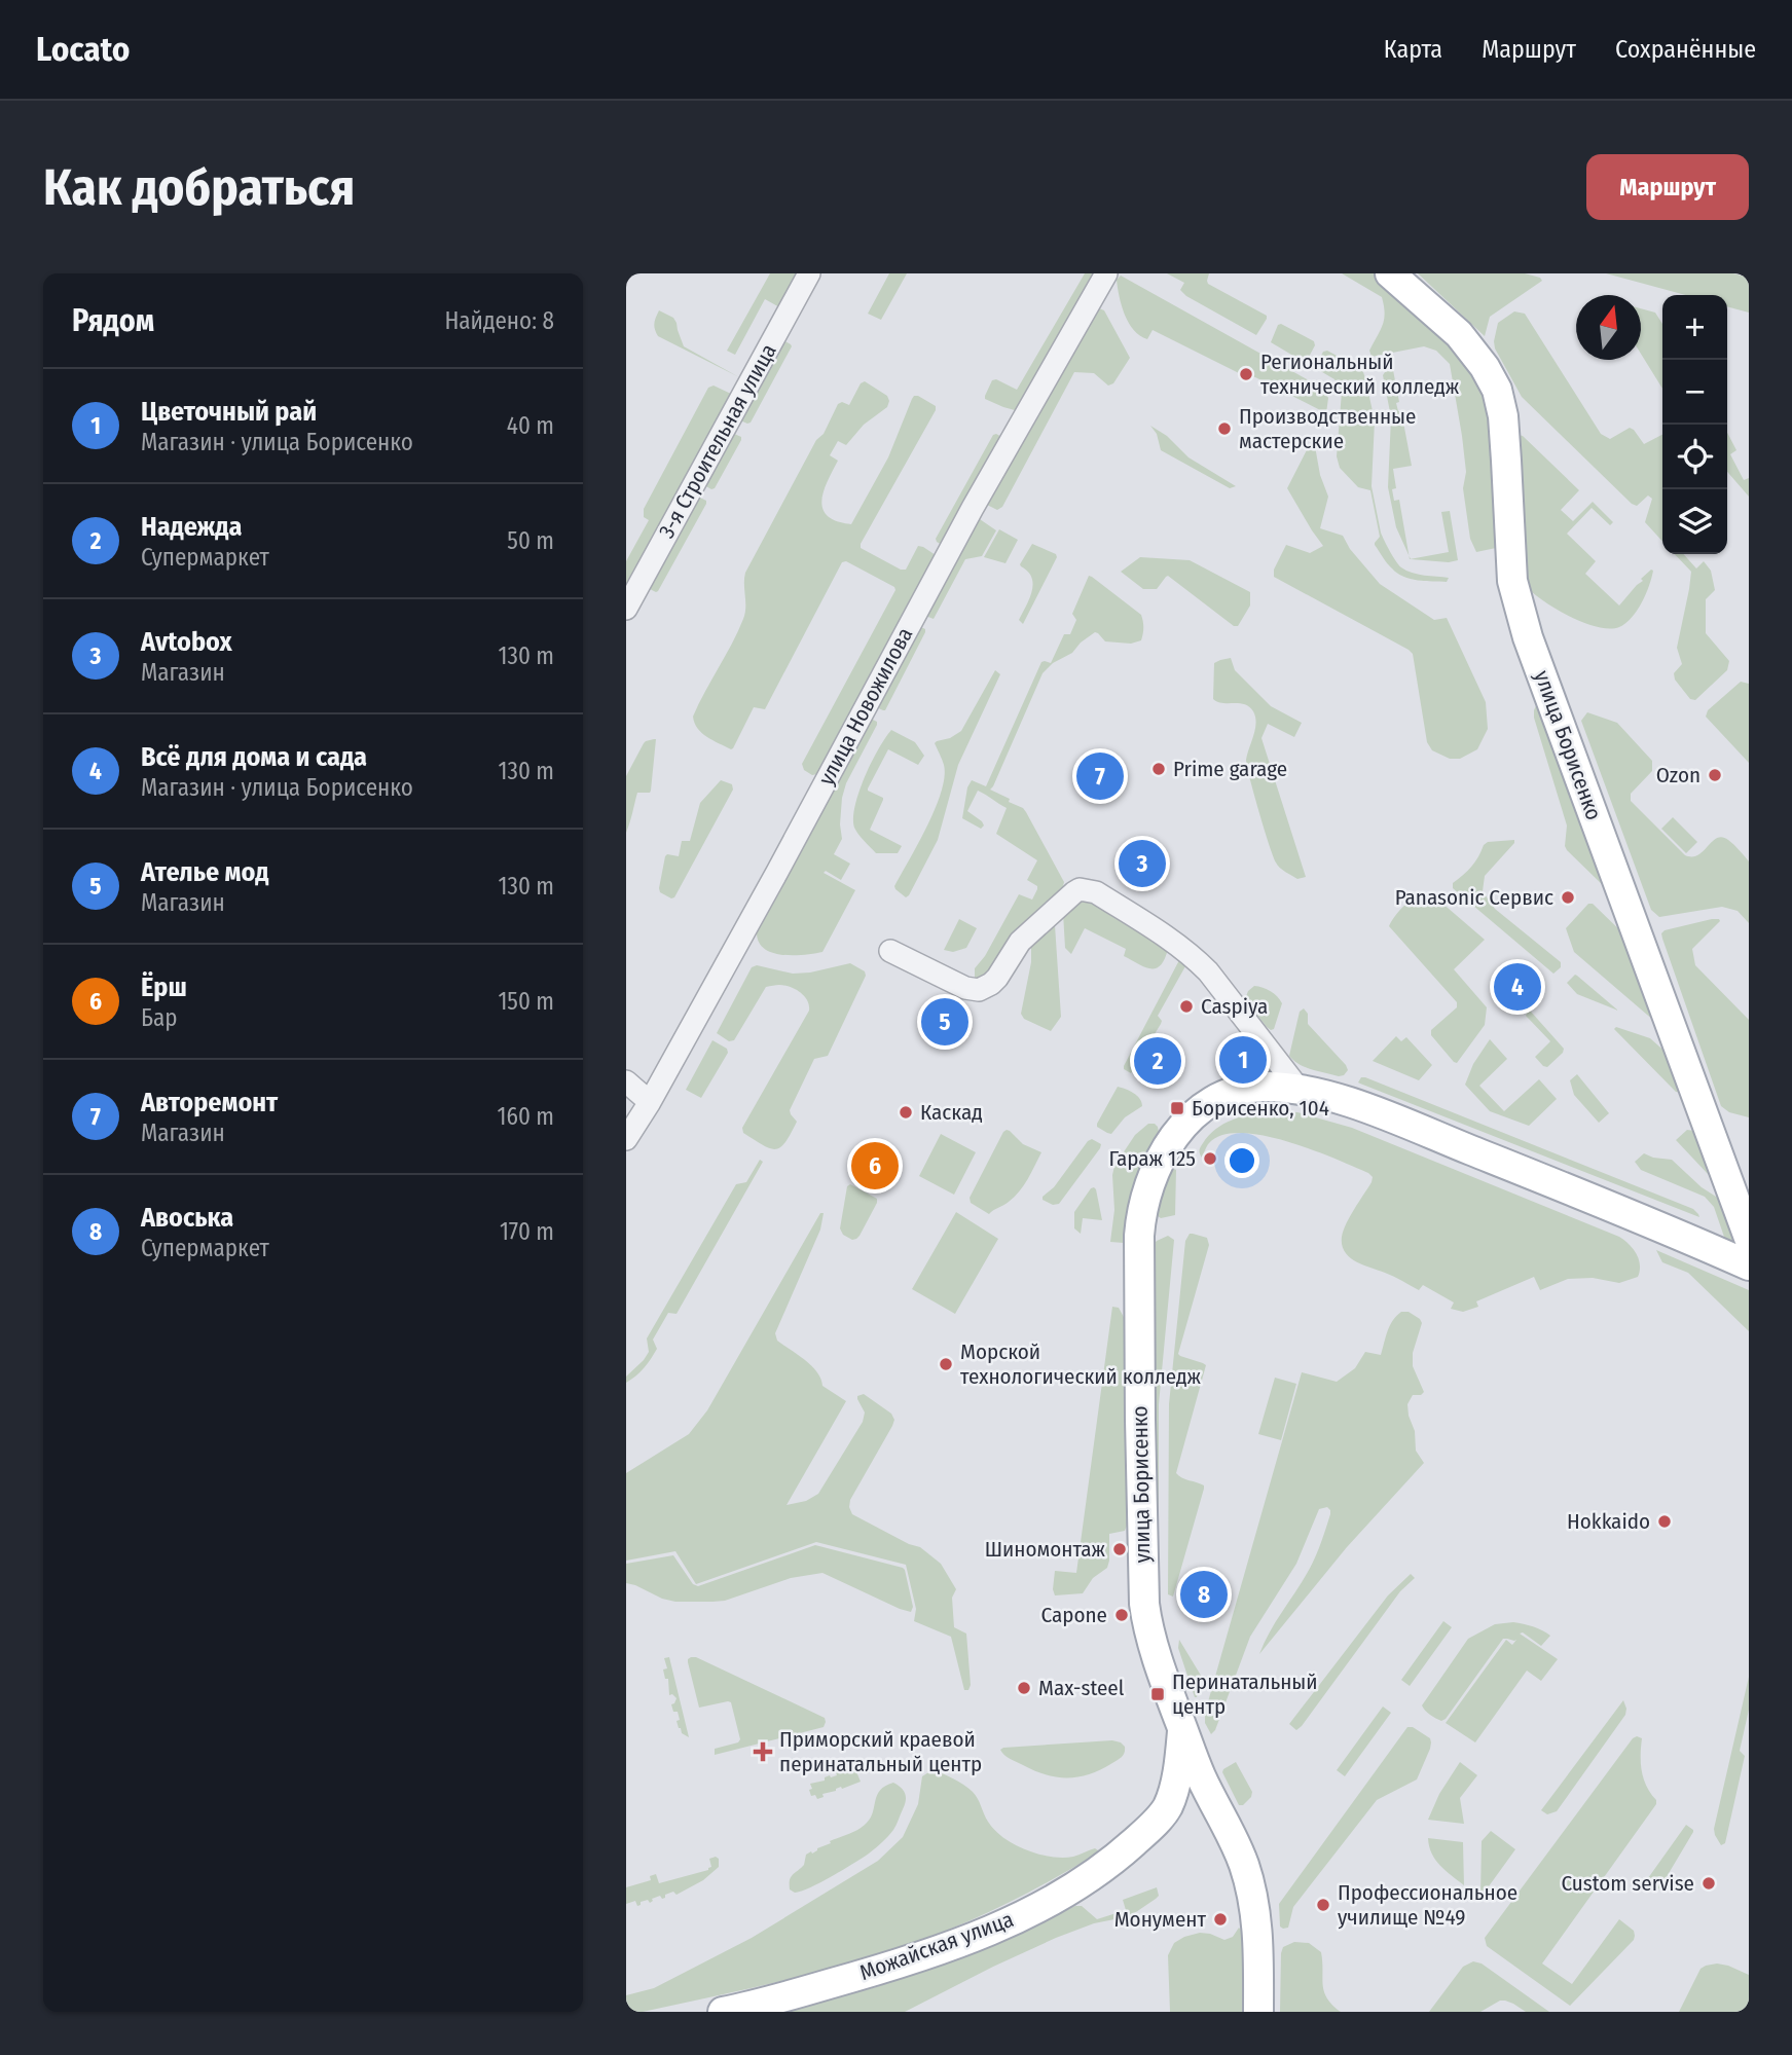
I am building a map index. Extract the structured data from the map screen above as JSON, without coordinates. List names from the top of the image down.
{
  "streets": {
    "main road": ["улица Борисенко", "Можайская улица"],
    "street": ["3-я Строительная улица", "улица Новожилова"]
  },
  "crossings": [
    ["улица Борисенко", "Можайская улица"]
  ],
  "places": {
    "other": [
      "Региональный технический колледж",
      "Производственные мастерские",
      "Prime garage",
      "Ozon",
      "Panasonic Сервис",
      "Caspiya",
      "Каскад",
      "Гараж 125",
      "Морской технологический колледж",
      "Hokkaido",
      "Шиномонтаж",
      "Capone",
      "Max-steel",
      "Custom servise",
      "Профессиональное училище №49",
      "Монумент"
    ],
    "transit": ["Борисенко, 104", "Перинатальный центр"],
    "health": ["Приморский краевой перинатальный центр"]
  },
  "north": "top",
  "page": {
    "header": "Locato",
    "nav": ["Карта", "Маршрут", "Сохранённые"],
    "buttons": "Маршрут",
    "title": "Как добраться",
    "heading": ["Рядом", "Найдено: 8"],
    "map_buttons": ["+", "−"],
    "list": [
      {
        "mark": "1",
        "name": "Цветочный рай",
        "note": "Магазин · улица Борисенко",
        "value": "40 m"
      },
      {
        "mark": "2",
        "name": "Надежда",
        "note": "Супермаркет",
        "value": "50 m"
      },
      {
        "mark": "3",
        "name": "Avtobox",
        "note": "Магазин",
        "value": "130 m"
      },
      {
        "mark": "4",
        "name": "Всё для дома и сада",
        "note": "Магазин · улица Борисенко",
        "value": "130 m"
      },
      {
        "mark": "5",
        "name": "Ателье мод",
        "note": "Магазин",
        "value": "130 m"
      },
      {
        "mark": "6",
        "name": "Ёрш",
        "note": "Бар",
        "value": "150 m"
      },
      {
        "mark": "7",
        "name": "Авторемонт",
        "note": "Магазин",
        "value": "160 m"
      },
      {
        "mark": "8",
        "name": "Авоська",
        "note": "Супермаркет",
        "value": "170 m"
      }
    ],
    "pins": [
      "7",
      "3",
      "4",
      "5",
      "1",
      "2",
      "6",
      "8"
    ]
  }
}
